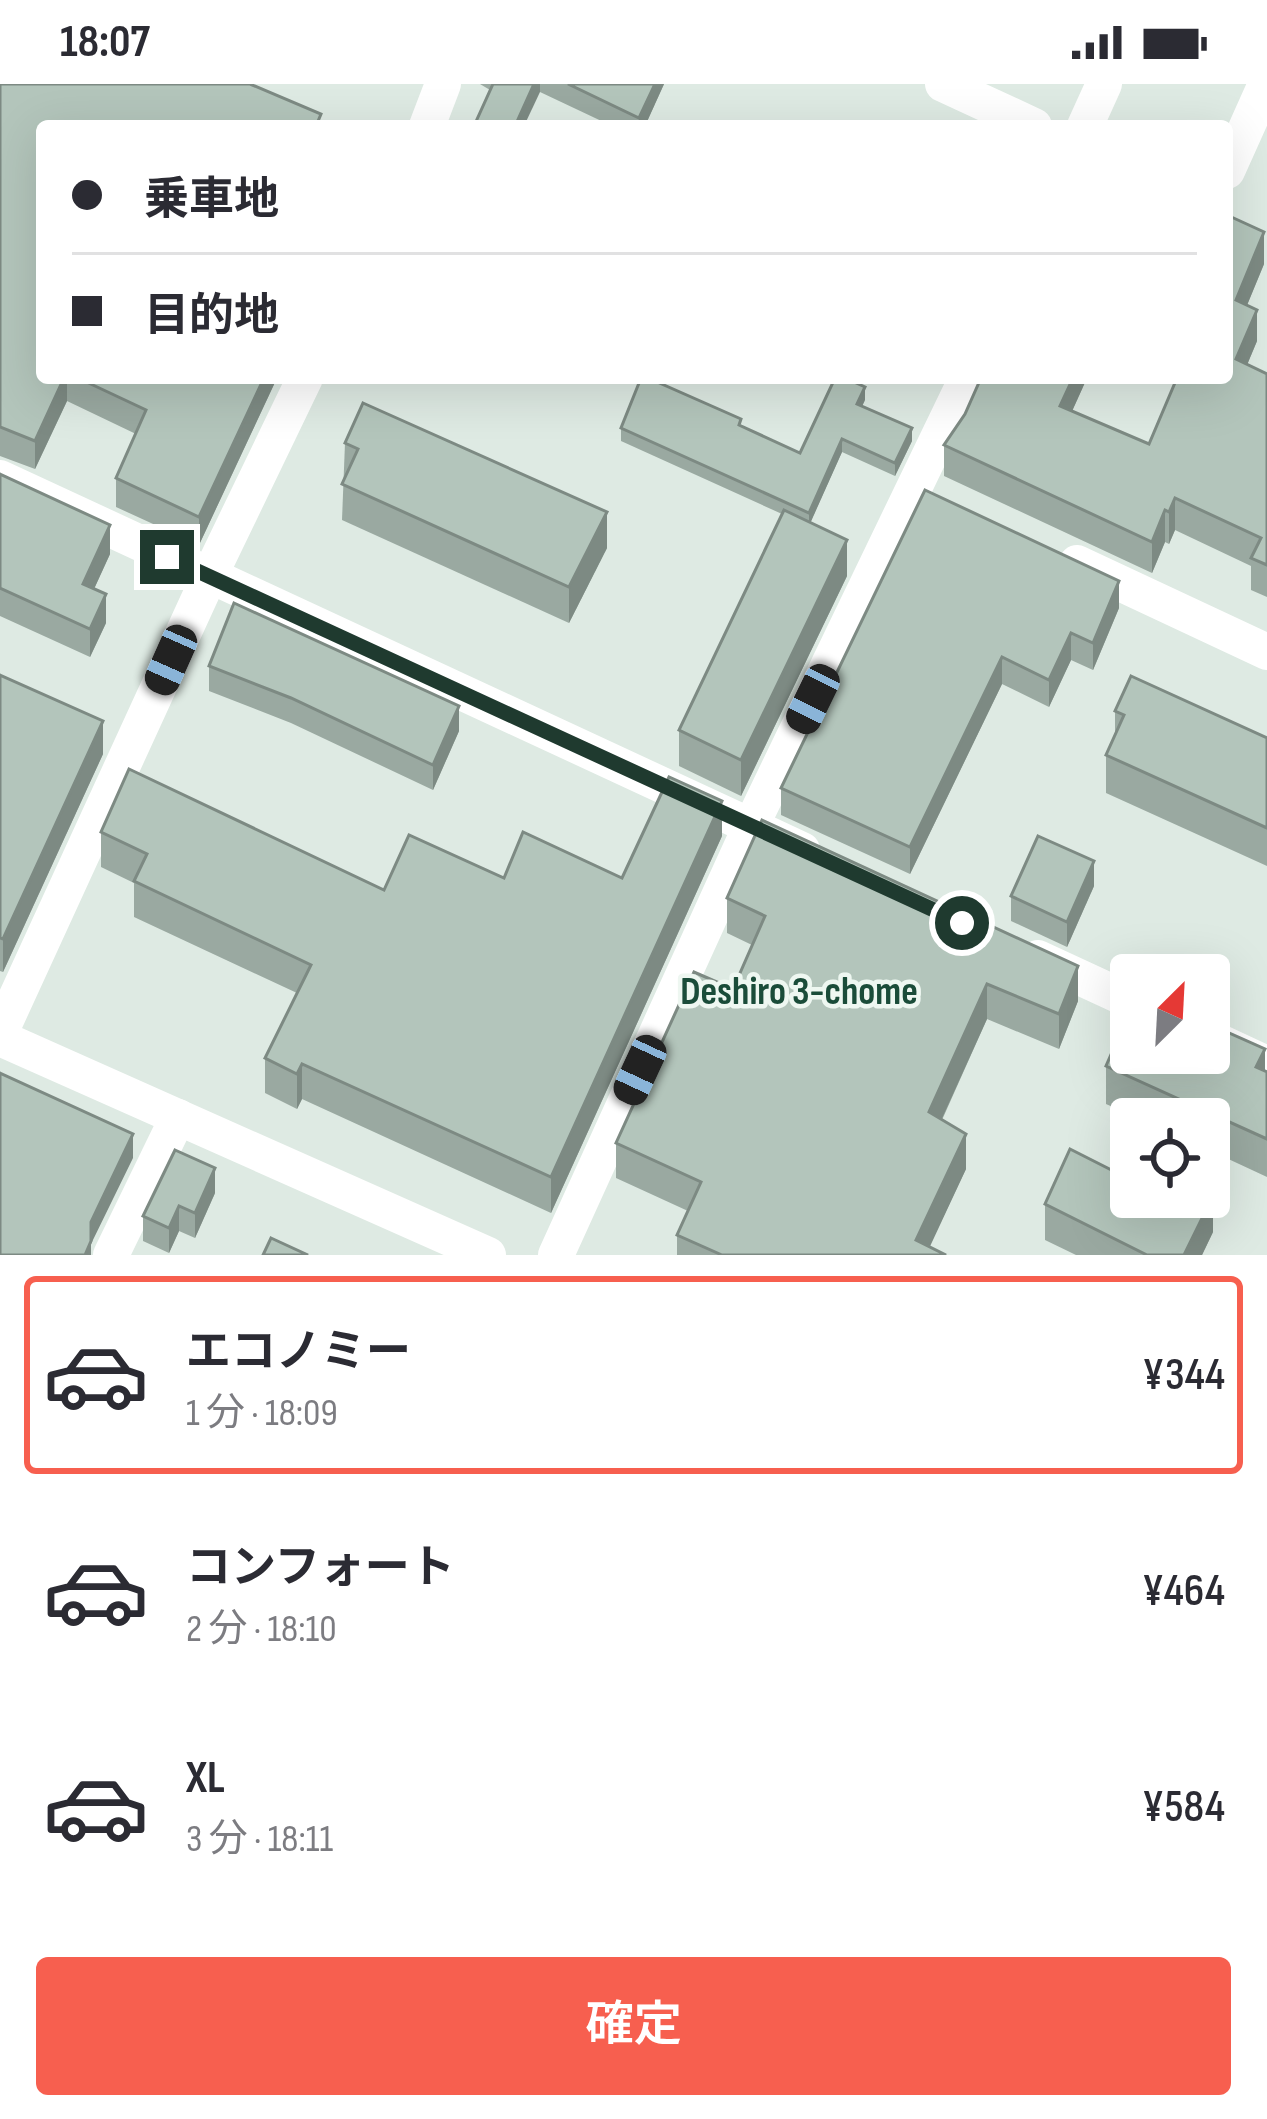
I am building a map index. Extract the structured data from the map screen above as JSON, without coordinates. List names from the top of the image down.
{
  "districts": ["Deshiro 3-chome"],
  "north": "top right",
  "page": {
    "status": "18:07",
    "banner": ["乗車地", "目的地"],
    "list": [
      {
        "name": "エコノミー",
        "note": "1 分 · 18:09",
        "value": "¥344"
      },
      {
        "name": "コンフォート",
        "note": "2 分 · 18:10",
        "value": "¥464"
      },
      {
        "name": "XL",
        "note": "3 分 · 18:11",
        "value": "¥584"
      }
    ],
    "buttons": "確定"
  }
}
